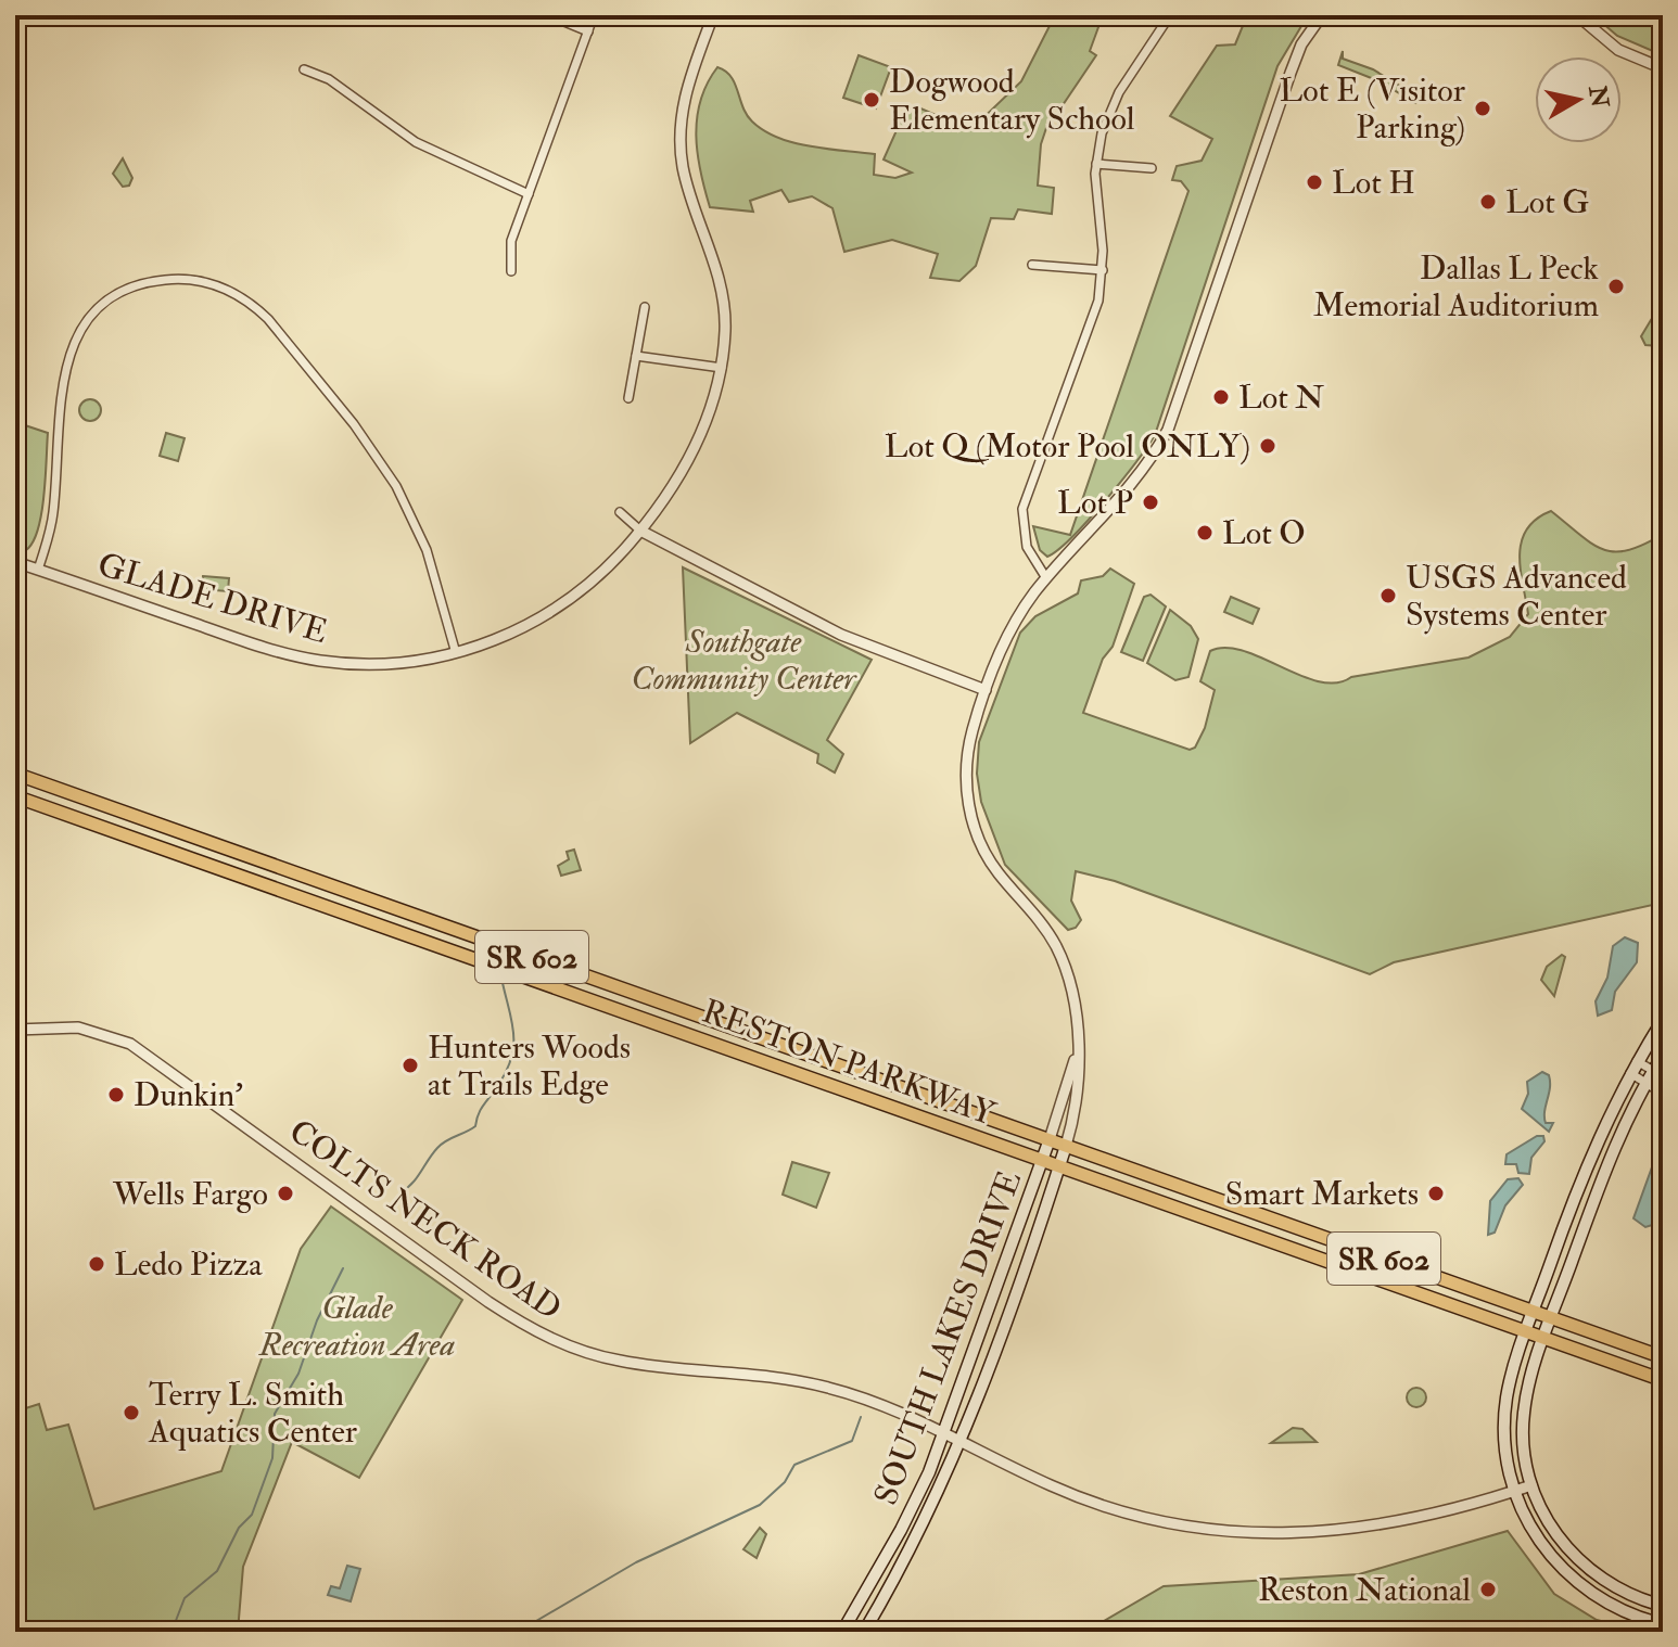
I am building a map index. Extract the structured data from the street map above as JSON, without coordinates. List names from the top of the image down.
{
  "streets": {
    "main road": ["SR 602", "RESTON PARKWAY", "SOUTH LAKES DRIVE"],
    "street": ["GLADE DRIVE", "COLTS NECK ROAD"]
  },
  "crossings": [
    ["RESTON PARKWAY", "SOUTH LAKES DRIVE"],
    ["COLTS NECK ROAD", "SOUTH LAKES DRIVE"]
  ],
  "parks": ["Southgate Community Center", "Glade Recreation Area"],
  "places": [
    "Dogwood Elementary School",
    "Lot E (Visitor Parking)",
    "Lot H",
    "Lot G",
    "Dallas L Peck Memorial Auditorium",
    "Lot N",
    "Lot Q (Motor Pool ONLY)",
    "Lot P",
    "Lot O",
    "USGS Advanced Systems Center",
    "Hunters Woods at Trails Edge",
    "Dunkin'",
    "Wells Fargo",
    "Smart Markets",
    "Ledo Pizza",
    "Terry L. Smith Aquatics Center",
    "Reston National"
  ],
  "north": "right"
}
